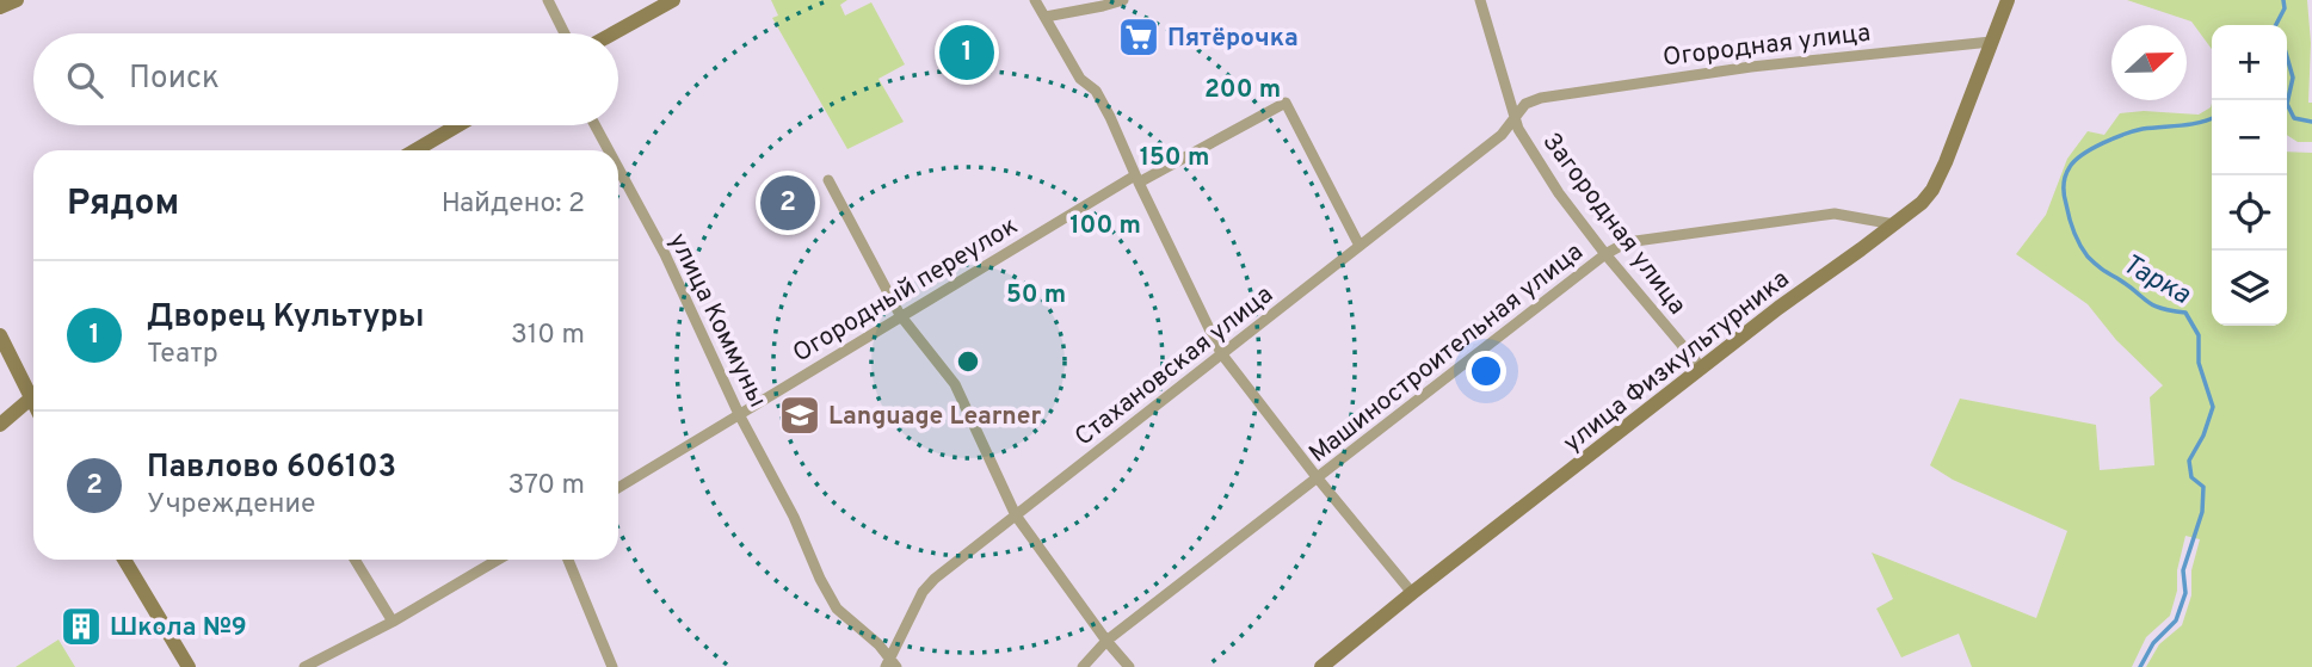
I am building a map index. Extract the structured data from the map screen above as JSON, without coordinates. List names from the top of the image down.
{
  "streets": {
    "street": [
      "Огородная улица",
      "Загородная улица",
      "Огородный переулок",
      "улица Коммуны",
      "Машиностроительная улица",
      "улица Физкультурника",
      "Стахановская улица"
    ]
  },
  "crossings": [
    ["Огородная улица", "Загородная улица"],
    ["Огородная улица", "улица Физкультурника"],
    ["Огородная улица", "Стахановская улица"],
    ["Загородная улица", "Машиностроительная улица"],
    ["Загородная улица", "улица Физкультурника"],
    ["Загородная улица", "Стахановская улица"],
    ["Огородный переулок", "улица Коммуны"],
    ["Огородный переулок", "Стахановская улица"],
    ["улица Коммуны", "Стахановская улица"],
    ["Машиностроительная улица", "улица Физкультурника"]
  ],
  "water": ["Тарка"],
  "places": {
    "supermarket": ["Пятёрочка"],
    "school or university": ["Language Learner"],
    "building": ["Школа №9"]
  },
  "north": "right",
  "page": {
    "pins": ["1", "2"],
    "map_buttons": ["+", "−"],
    "search": "Поиск",
    "heading": ["Рядом", "Найдено: 2"],
    "list": [
      {
        "mark": "1",
        "name": "Дворец Культуры",
        "note": "Театр",
        "value": "310 m"
      },
      {
        "mark": "2",
        "name": "Павлово 606103",
        "note": "Учреждение",
        "value": "370 m"
      }
    ]
  },
  "rings": [
    "200 m",
    "150 m",
    "100 m",
    "50 m"
  ]
}
